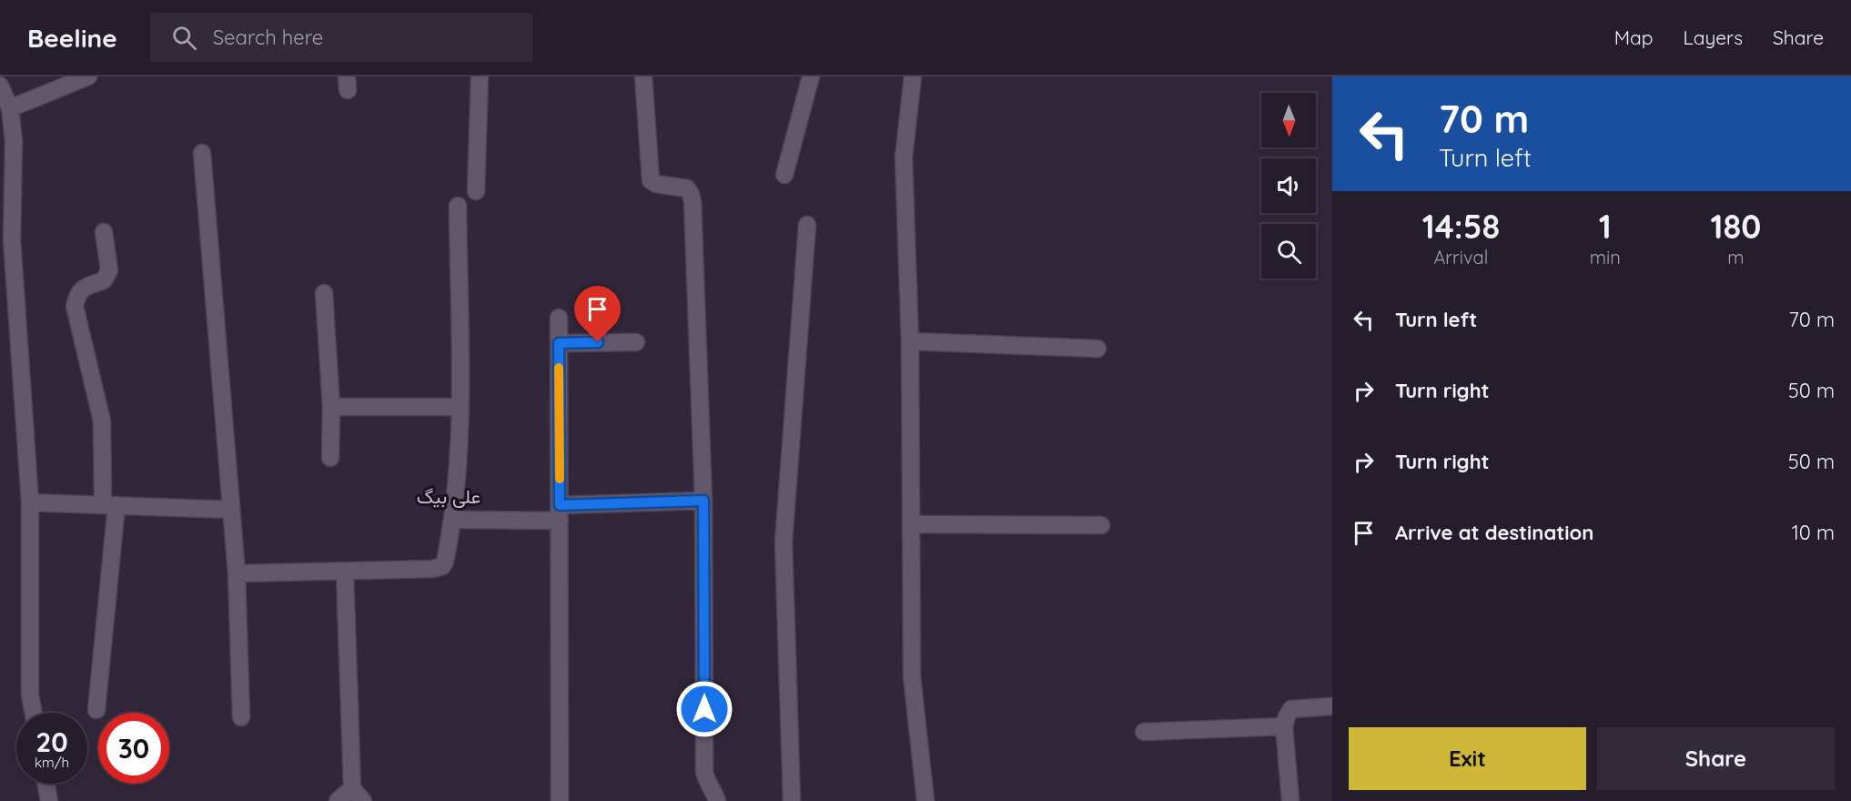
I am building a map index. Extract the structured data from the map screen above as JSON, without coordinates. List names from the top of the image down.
{
  "districts": ["علی بیگ"],
  "north": "bottom",
  "page": {
    "header": "Beeline",
    "search": "Search here",
    "nav": ["Map", "Layers", "Share"],
    "turn": ["70 m", "Turn left"],
    "eta": [
      "14:58",
      "Arrival",
      "1",
      "min",
      "180",
      "m"
    ],
    "list": [
      {
        "name": "Turn left",
        "value": "70 m"
      },
      {
        "name": "Turn right",
        "value": "50 m"
      },
      {
        "name": "Turn right",
        "value": "50 m"
      },
      {
        "name": "Arrive at destination",
        "value": "10 m"
      }
    ],
    "speed": "20 km/h",
    "limit": "30",
    "buttons": ["Exit", "Share"]
  }
}
